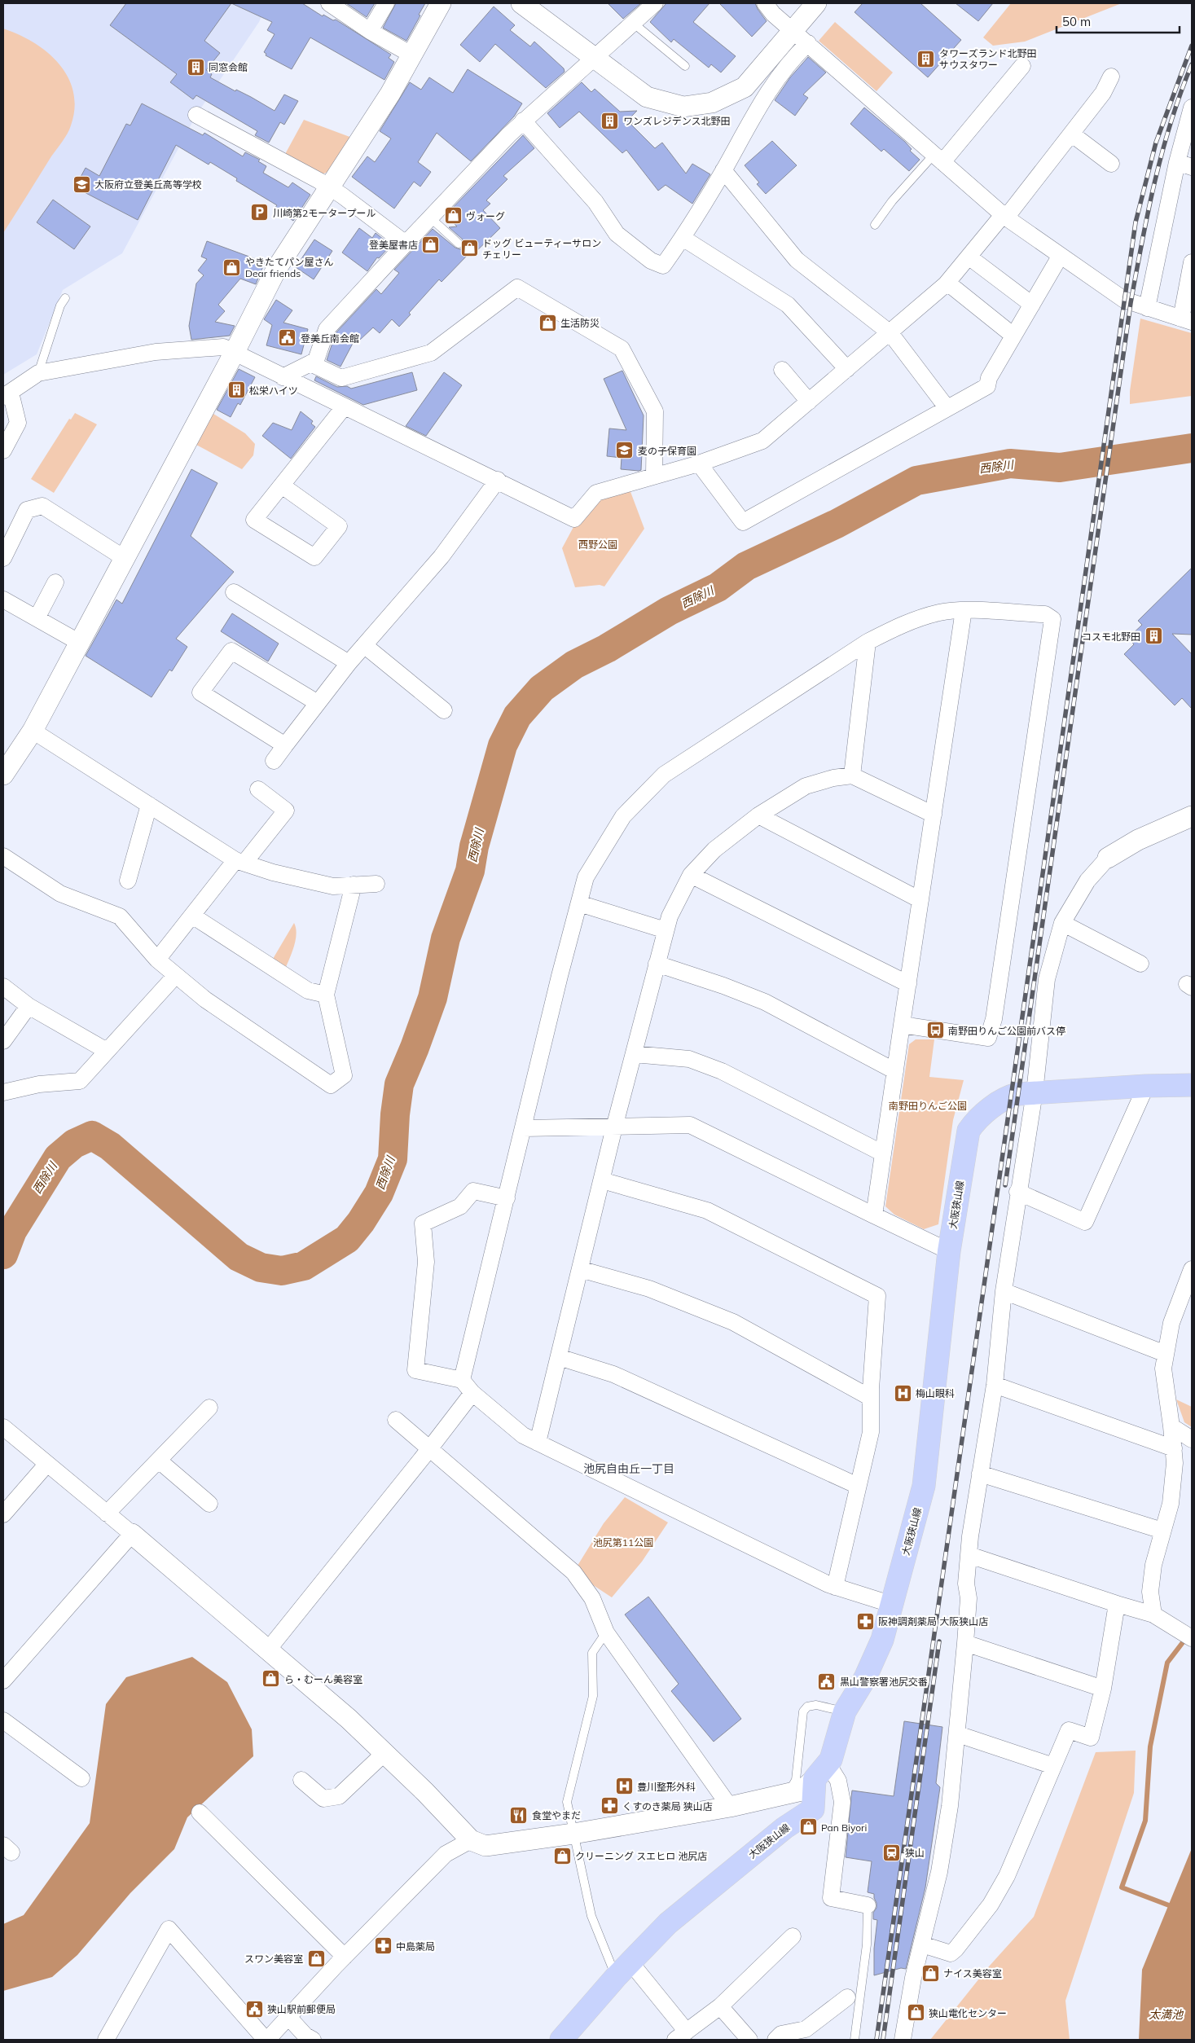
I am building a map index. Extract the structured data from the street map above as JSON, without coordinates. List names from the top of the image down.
{
  "streets": {
    "main road": ["大阪狭山線"]
  },
  "districts": ["池尻自由丘一丁目"],
  "water": ["西除川", "太満池"],
  "parks": ["西野公園", "南野田りんご公園", "池尻第11公園"],
  "places": {
    "building": [
      "タワーズランド北野田 サウスタワー",
      "同窓会館",
      "ワンズレジデンス北野田",
      "松栄ハイツ",
      "コスモ北野田"
    ],
    "school or university": ["大阪府立登美丘高等学校", "麦の子保育園"],
    "parking": ["川崎第2モータープール"],
    "shop": [
      "ヴォーグ",
      "登美屋書店",
      "ドッグ ビューティーサロン チェリー",
      "やきたてパン屋さん Dear friends",
      "生活防災",
      "ら・むーん美容室",
      "Pan Biyori",
      "クリーニング スエヒロ 池尻店",
      "スワン美容室",
      "ナイス美容室",
      "狭山電化センター"
    ],
    "public building": ["登美丘南会館", "黒山警察署池尻交番", "狭山駅前郵便局"],
    "bus stop": ["南野田りんご公園前バス停"],
    "hospital": ["梅山眼科", "豊川整形外科"],
    "pharmacy": ["阪神調剤薬局 大阪狭山店", "くすのき薬局 狭山店", "中島薬局"],
    "restaurant": ["食堂やまだ"],
    "station": ["狭山"]
  },
  "scale_bar": "50 m"
}
